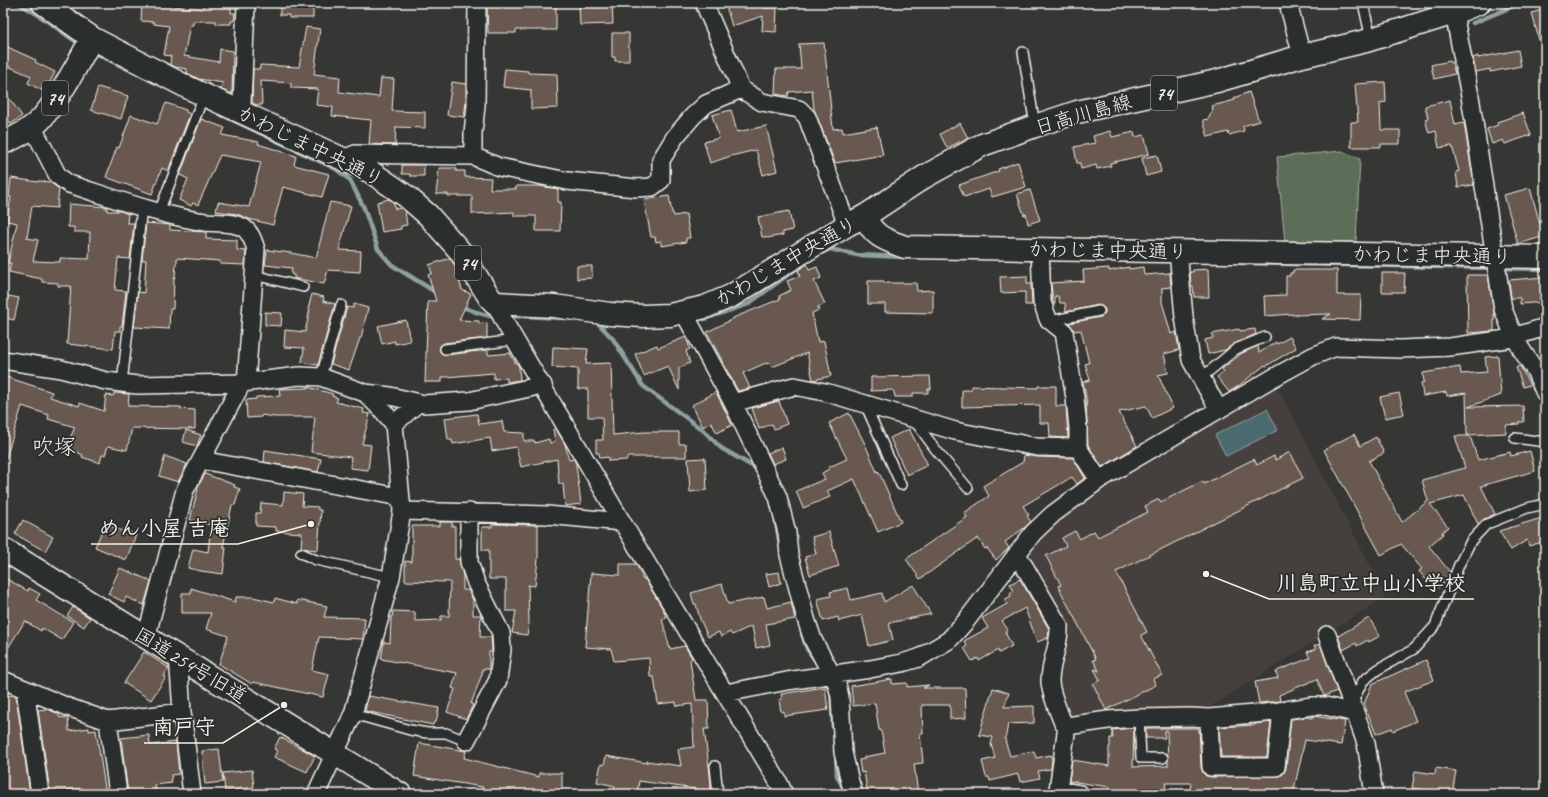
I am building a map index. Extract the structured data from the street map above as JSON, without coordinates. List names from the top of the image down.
{
  "streets": {
    "main road": [
      "74",
      "日高川島線",
      "かわじま中央通り",
      "国道254号旧道"
    ]
  },
  "crossings": [
    ["74", "かわじま中央通り"],
    ["日高川島線", "かわじま中央通り"]
  ],
  "districts": ["吹塚"],
  "places": ["めん小屋 吉庵", "川島町立中山小学校", "南戸守"]
}
